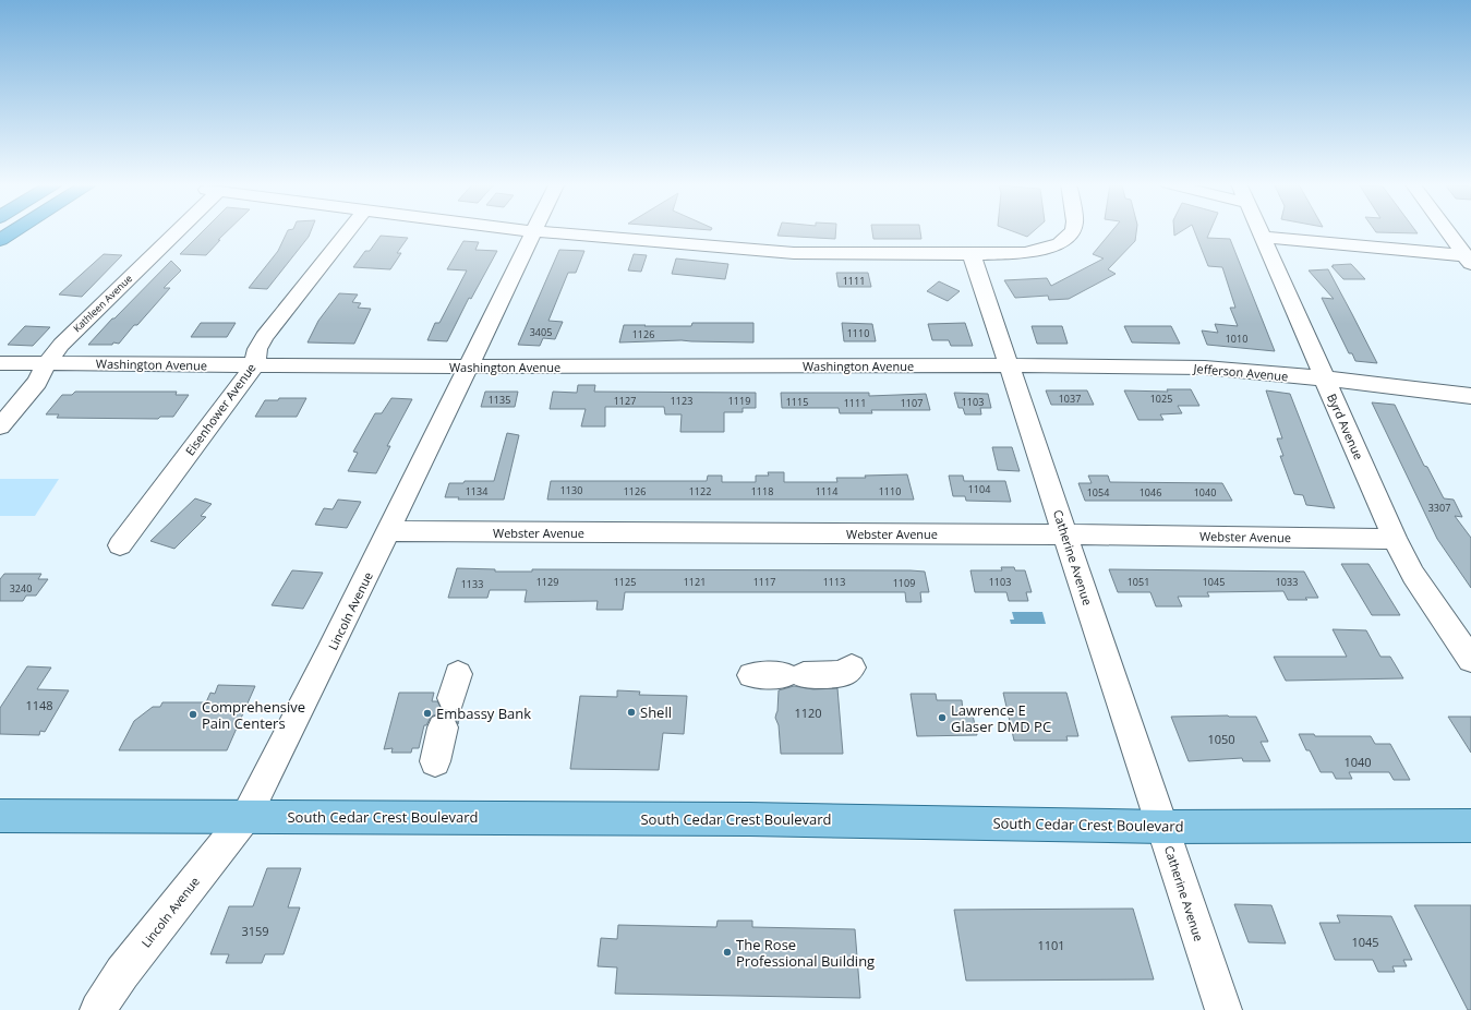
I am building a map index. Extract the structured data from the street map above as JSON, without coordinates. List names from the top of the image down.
{
  "streets": {
    "main road": ["South Cedar Crest Boulevard"],
    "street": [
      "Kathleen Avenue",
      "Washington Avenue",
      "Jefferson Avenue",
      "Eisenhower Avenue",
      "Byrd Avenue",
      "Webster Avenue",
      "Catherine Avenue",
      "Lincoln Avenue"
    ]
  },
  "crossings": [
    ["Kathleen Avenue", "Washington Avenue"],
    ["Washington Avenue", "Jefferson Avenue"],
    ["Washington Avenue", "Eisenhower Avenue"],
    ["Washington Avenue", "Catherine Avenue"],
    ["Washington Avenue", "Lincoln Avenue"],
    ["Jefferson Avenue", "Byrd Avenue"],
    ["Jefferson Avenue", "Catherine Avenue"],
    ["Byrd Avenue", "Webster Avenue"],
    ["Webster Avenue", "Catherine Avenue"],
    ["Webster Avenue", "Lincoln Avenue"],
    ["Catherine Avenue", "South Cedar Crest Boulevard"],
    ["Lincoln Avenue", "South Cedar Crest Boulevard"]
  ],
  "places": [
    "Shell",
    "Embassy Bank",
    "Comprehensive Pain Centers",
    "Lawrence E Glaser DMD PC",
    "The Rose Professional Building"
  ],
  "house_numbers": [
    "1111",
    "3405",
    "1110",
    "1126",
    "1010",
    "1037",
    "1025",
    "1135",
    "1127",
    "1123",
    "1119",
    "1115",
    "1103",
    "1111",
    "1107",
    "1104",
    "1130",
    "1134",
    "1126",
    "1122",
    "1118",
    "1114",
    "1110",
    "1054",
    "1046",
    "1040",
    "3307",
    "1129",
    "1125",
    "1121",
    "1117",
    "1113",
    "1103",
    "1051",
    "1045",
    "1033",
    "1109",
    "1133",
    "3240",
    "1148",
    "1120",
    "1050",
    "1040",
    "3159",
    "1045",
    "1101"
  ]
}
